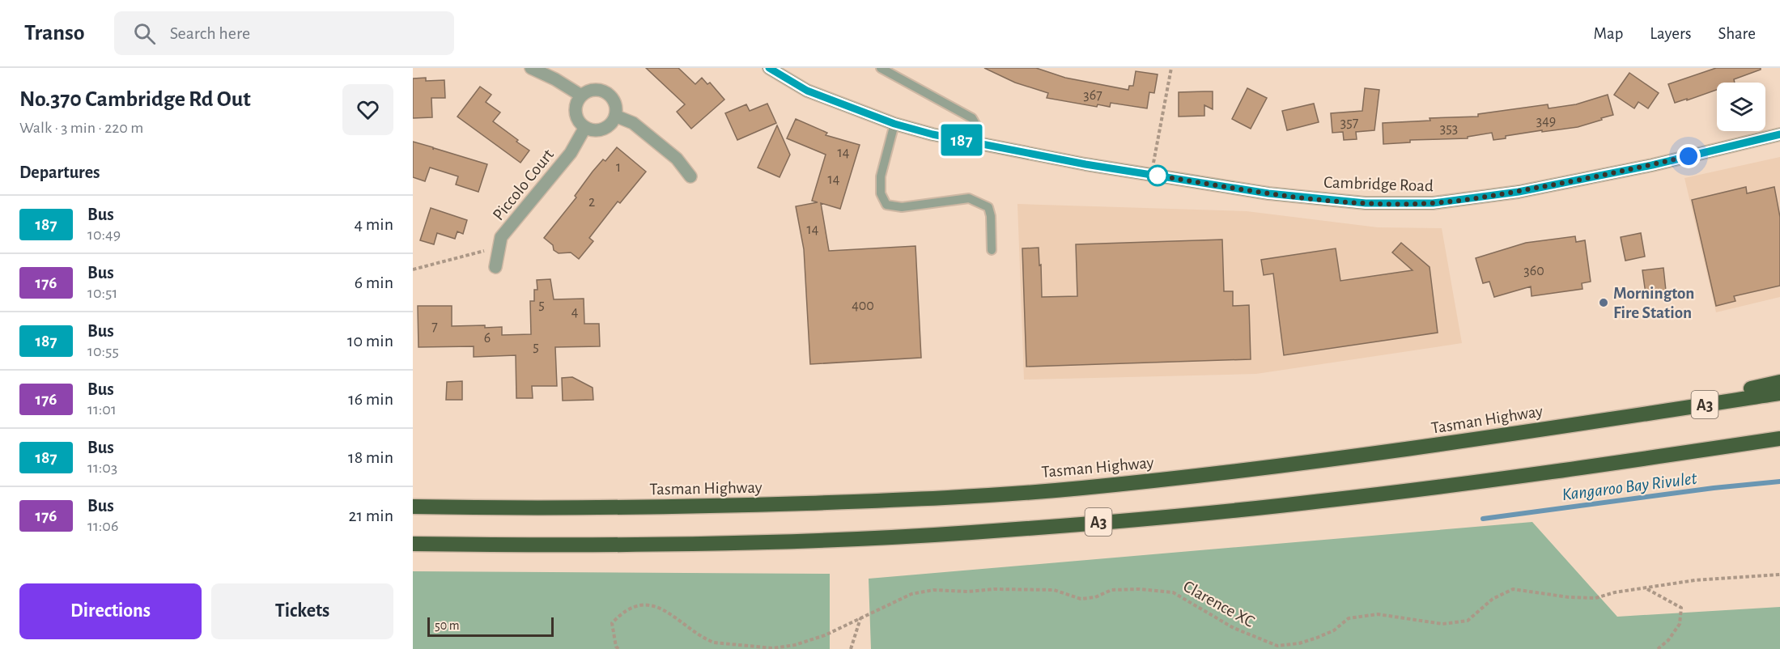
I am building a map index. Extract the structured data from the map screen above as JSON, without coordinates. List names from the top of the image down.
{
  "streets": {
    "highway": ["A3", "Tasman Highway"],
    "main road": ["Cambridge Road"],
    "street": ["Piccolo Court"],
    "path": ["Clarence XC"]
  },
  "water": ["Kangaroo Bay Rivulet"],
  "places": ["Mornington Fire Station"],
  "lines": ["bus line 187"],
  "house_numbers": [
    "367",
    "349",
    "357",
    "353",
    "14",
    "1",
    "14",
    "2",
    "14",
    "360",
    "5",
    "400",
    "4",
    "7",
    "6",
    "5"
  ],
  "scale_bar": "50 m",
  "page": {
    "header": "Transo",
    "search": "Search here",
    "nav": ["Map", "Layers", "Share"],
    "heading": [
      ["No.370 Cambridge Rd Out", "Walk · 3 min · 220 m"],
      "Departures"
    ],
    "on_map": "187",
    "list": [
      {
        "mark": "187",
        "name": "Bus",
        "note": "10:49",
        "value": "4 min"
      },
      {
        "mark": "176",
        "name": "Bus",
        "note": "10:51",
        "value": "6 min"
      },
      {
        "mark": "187",
        "name": "Bus",
        "note": "10:55",
        "value": "10 min"
      },
      {
        "mark": "176",
        "name": "Bus",
        "note": "11:01",
        "value": "16 min"
      },
      {
        "mark": "187",
        "name": "Bus",
        "note": "11:03",
        "value": "18 min"
      },
      {
        "mark": "176",
        "name": "Bus",
        "note": "11:06",
        "value": "21 min"
      }
    ],
    "buttons": ["Directions", "Tickets"],
    "scale": "50 m"
  }
}
